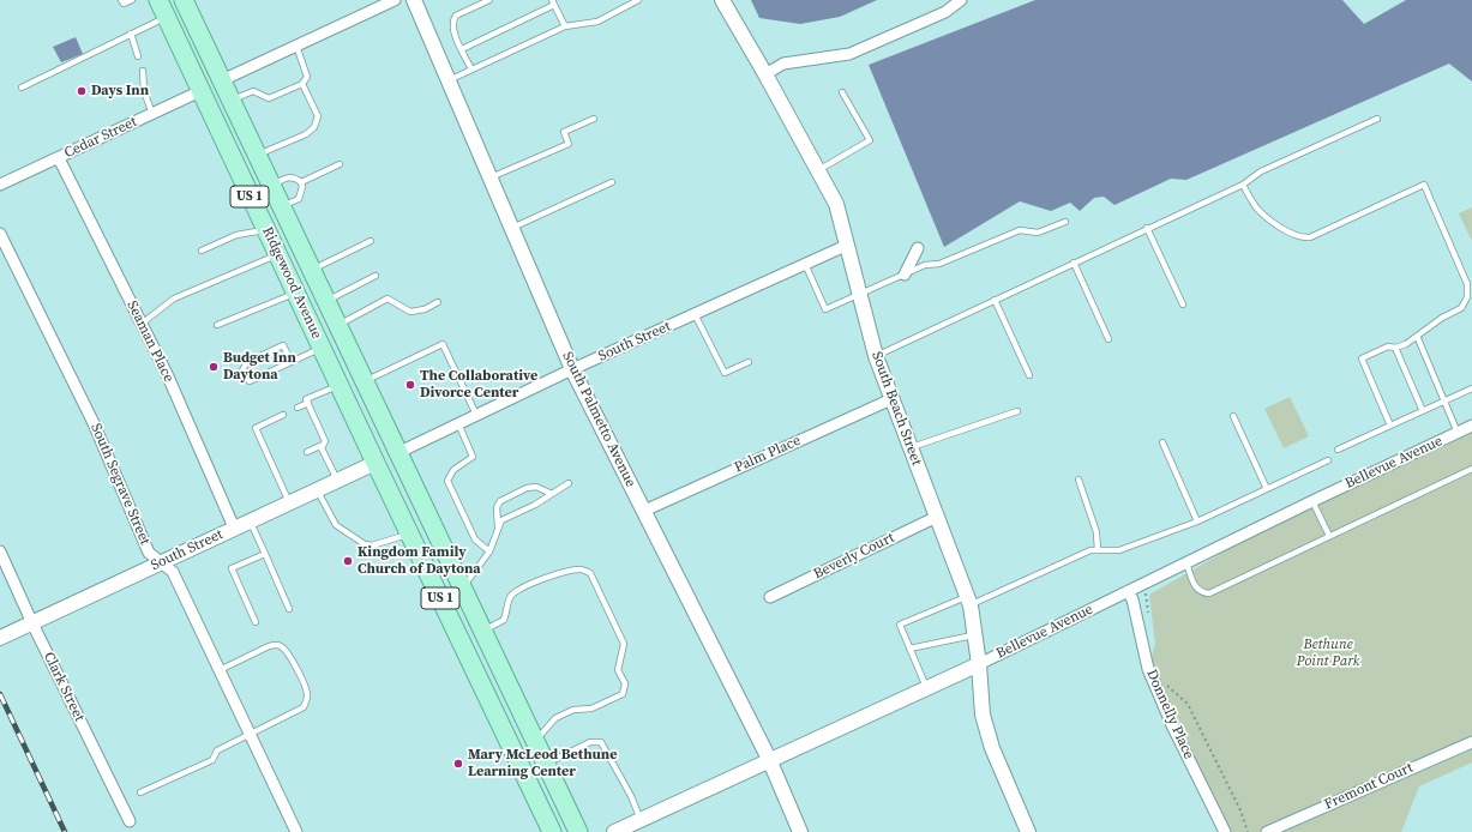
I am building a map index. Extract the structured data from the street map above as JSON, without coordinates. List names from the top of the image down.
{
  "streets": {
    "main road": ["US 1", "Ridgewood Avenue"],
    "street": [
      "Cedar Street",
      "Seaman Place",
      "South Street",
      "South Beach Street",
      "South Palmetto Avenue",
      "Palm Place",
      "Bellevue Avenue",
      "South Segrave Street",
      "Beverly Court",
      "Clark Street",
      "Donnelly Place",
      "Fremont Court"
    ]
  },
  "crossings": [
    ["Cedar Street", "Ridgewood Avenue"],
    ["Cedar Street", "Seaman Place"],
    ["US 1", "Ridgewood Avenue"],
    ["US 1", "South Street"],
    ["Ridgewood Avenue", "South Street"],
    ["Seaman Place", "South Street"],
    ["South Street", "South Beach Street"],
    ["South Street", "South Palmetto Avenue"],
    ["South Street", "South Segrave Street"],
    ["South Street", "Clark Street"],
    ["South Beach Street", "Palm Place"],
    ["South Beach Street", "Bellevue Avenue"],
    ["South Beach Street", "Beverly Court"],
    ["South Palmetto Avenue", "Palm Place"],
    ["South Palmetto Avenue", "Bellevue Avenue"],
    ["Bellevue Avenue", "Donnelly Place"]
  ],
  "parks": ["Bethune Point Park"],
  "places": [
    "Days Inn",
    "Budget Inn Daytona",
    "The Collaborative Divorce Center",
    "Kingdom Family Church of Daytona",
    "Mary McLeod Bethune Learning Center"
  ]
}
